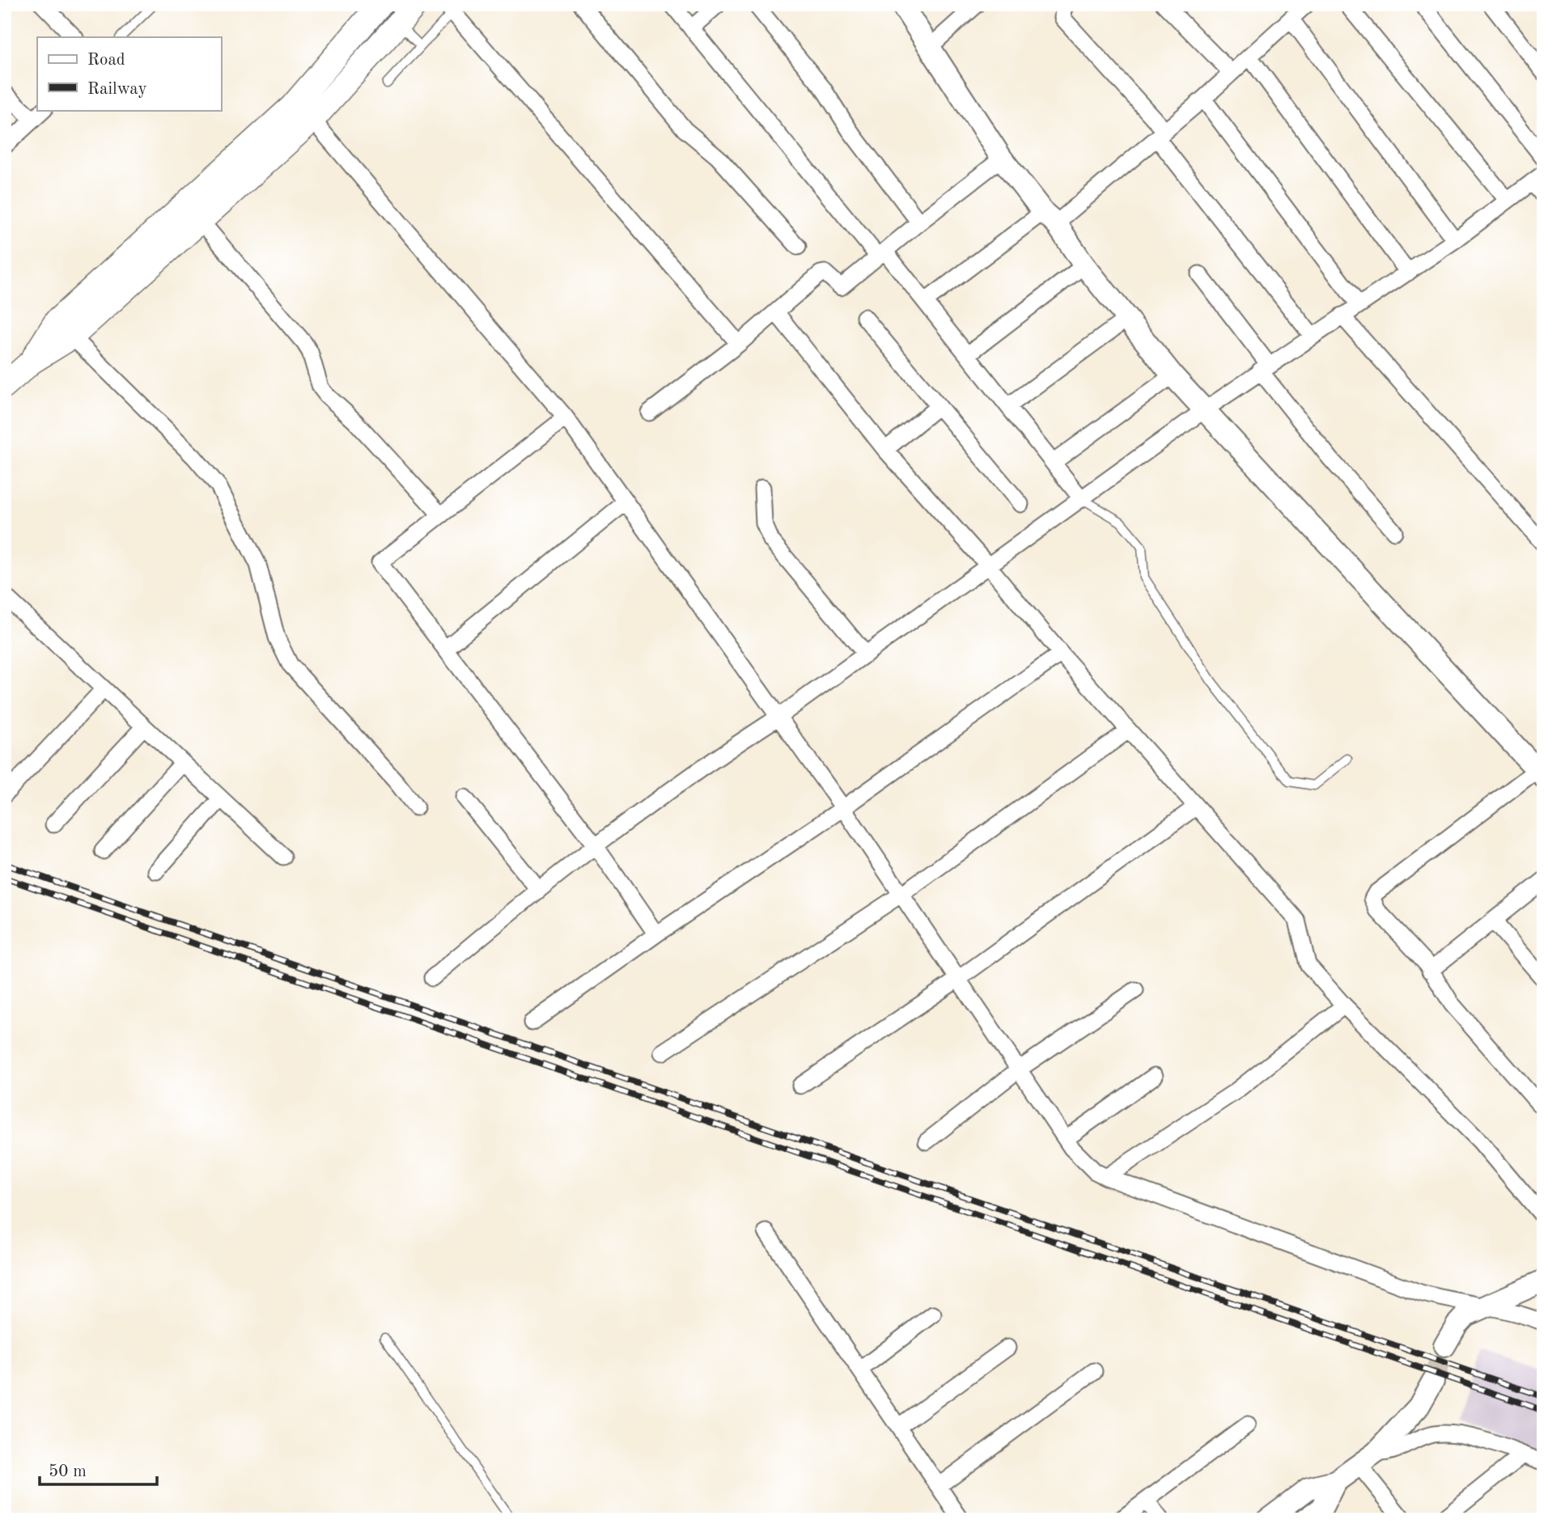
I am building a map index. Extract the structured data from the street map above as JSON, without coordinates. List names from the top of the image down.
{
  "legend": ["Road", "Railway"],
  "scale_bar": "50 m"
}
